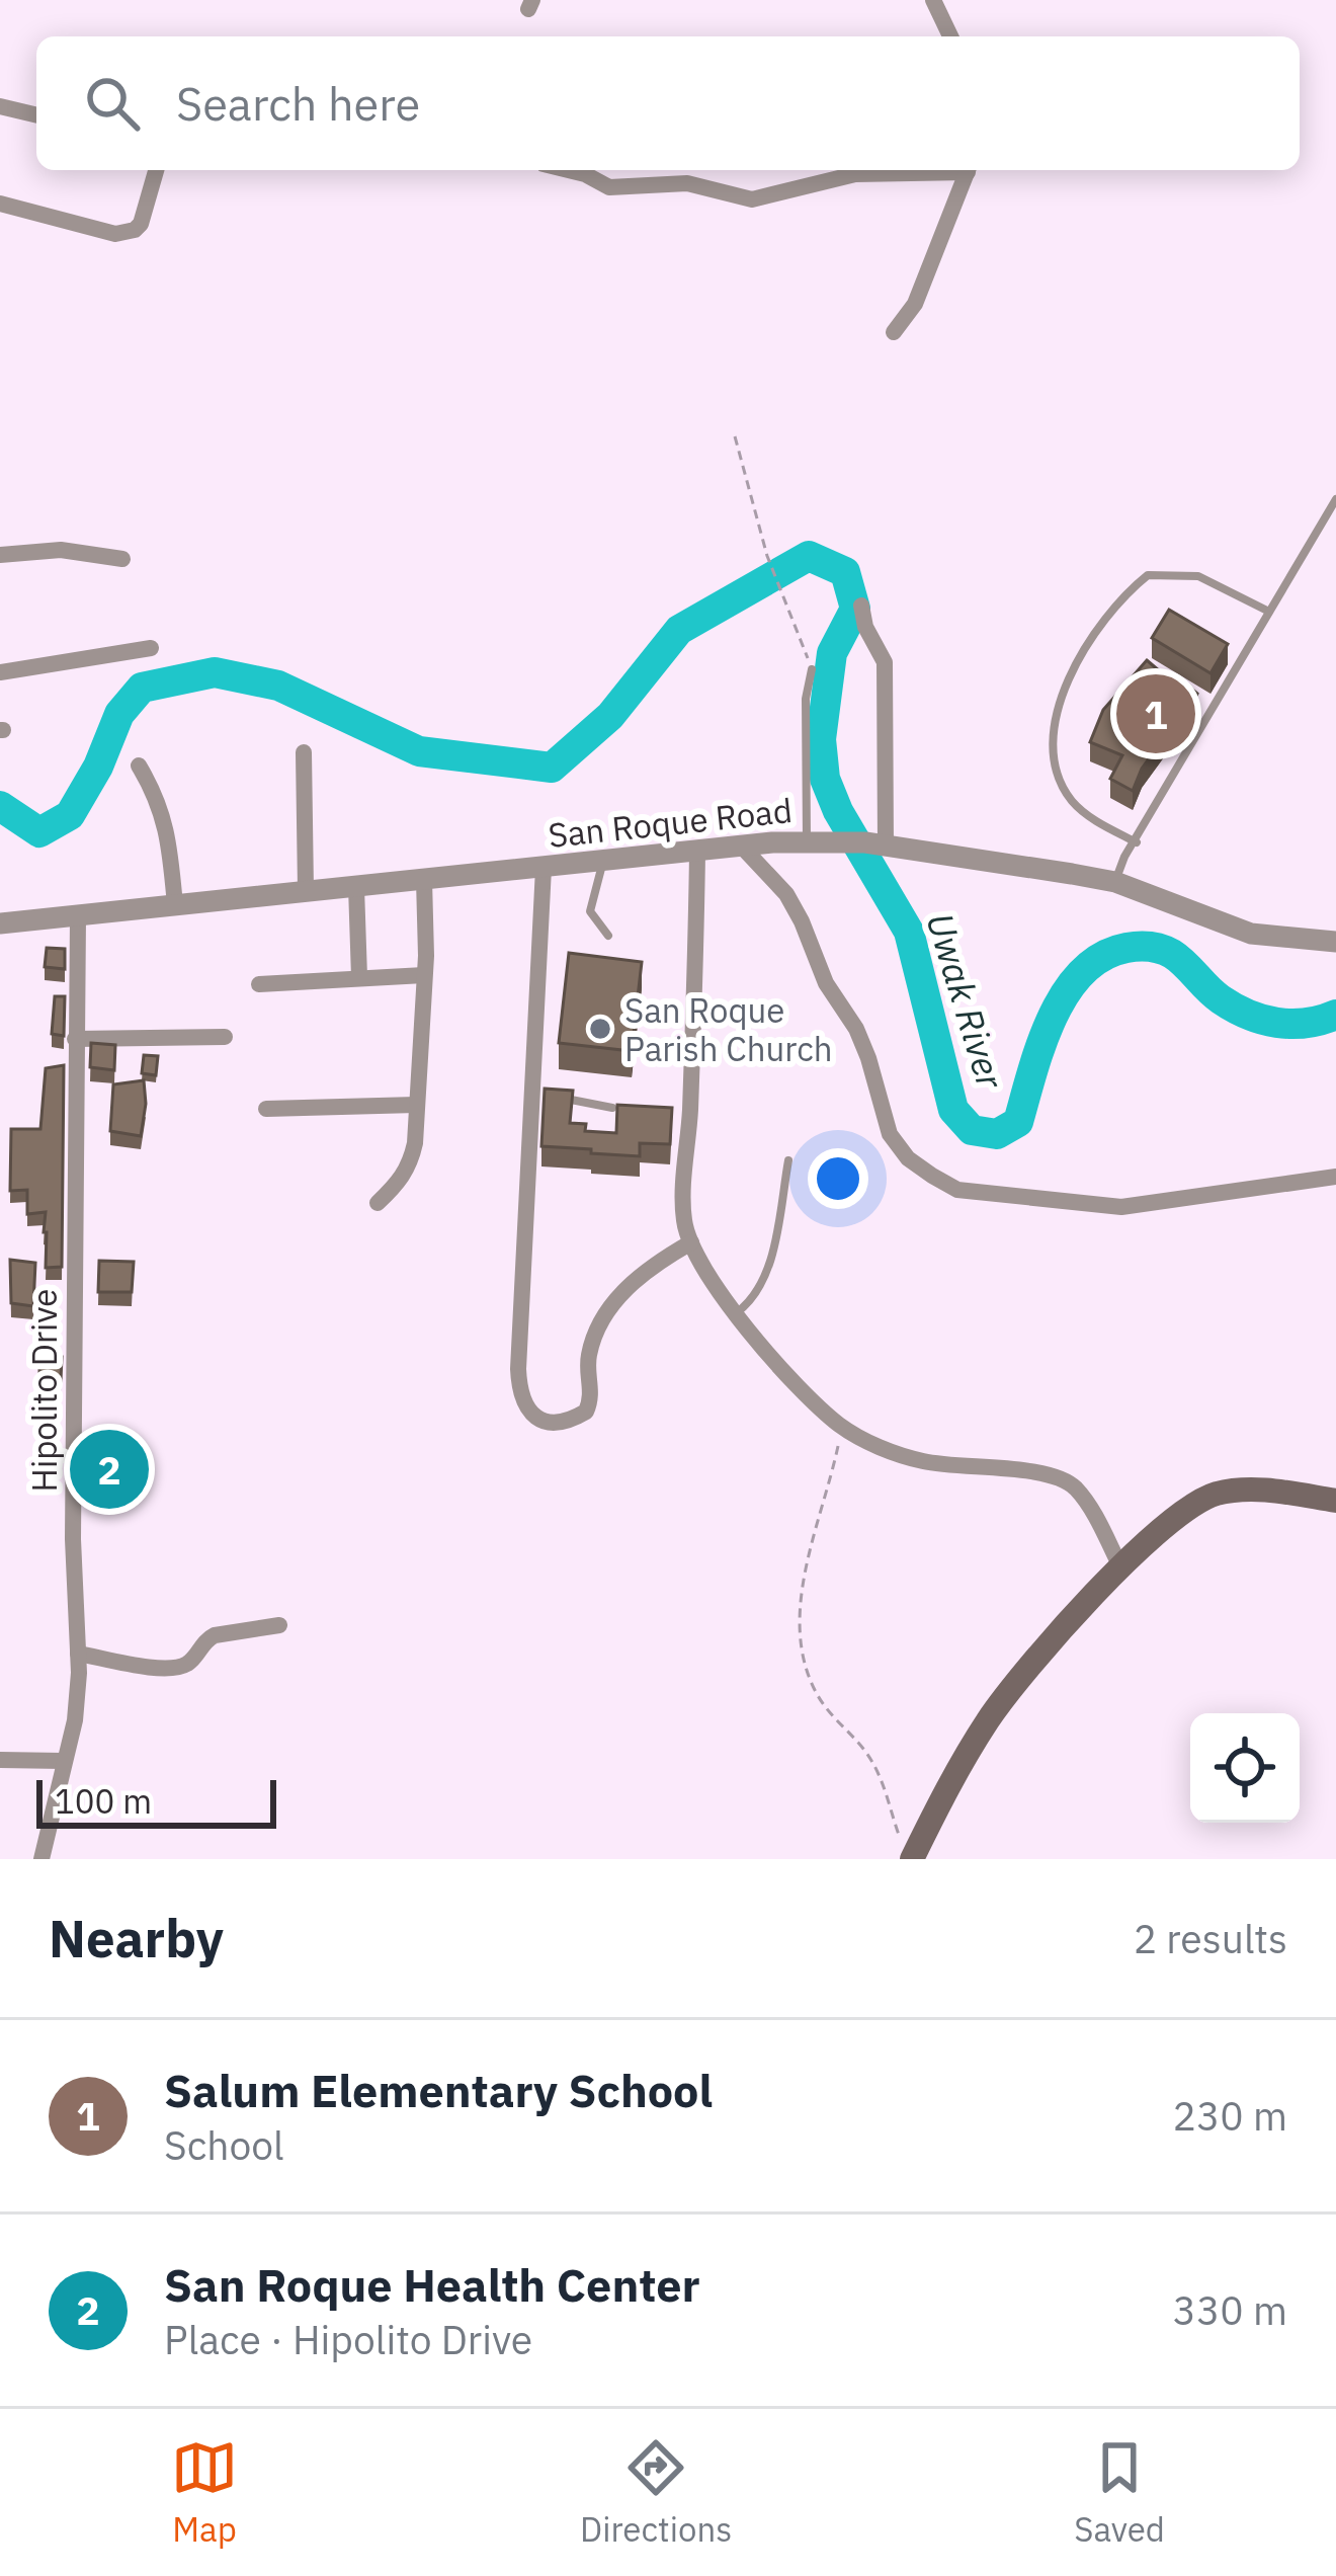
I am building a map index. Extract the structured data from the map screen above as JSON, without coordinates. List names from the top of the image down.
{
  "streets": {
    "street": ["San Roque Road", "Hipolito Drive"]
  },
  "crossings": [
    ["San Roque Road", "Hipolito Drive"]
  ],
  "water": ["Uwak River"],
  "places": ["San Roque Parish Church"],
  "scale_bar": "100 m",
  "page": {
    "search": "Search here",
    "pins": ["1", "2"],
    "scale": "100 m",
    "heading": ["Nearby", "2 results"],
    "list": [
      {
        "mark": "1",
        "name": "Salum Elementary School",
        "note": "School",
        "value": "230 m"
      },
      {
        "mark": "2",
        "name": "San Roque Health Center",
        "note": "Place · Hipolito Drive",
        "value": "330 m"
      }
    ],
    "nav": ["Map", "Directions", "Saved"]
  }
}
